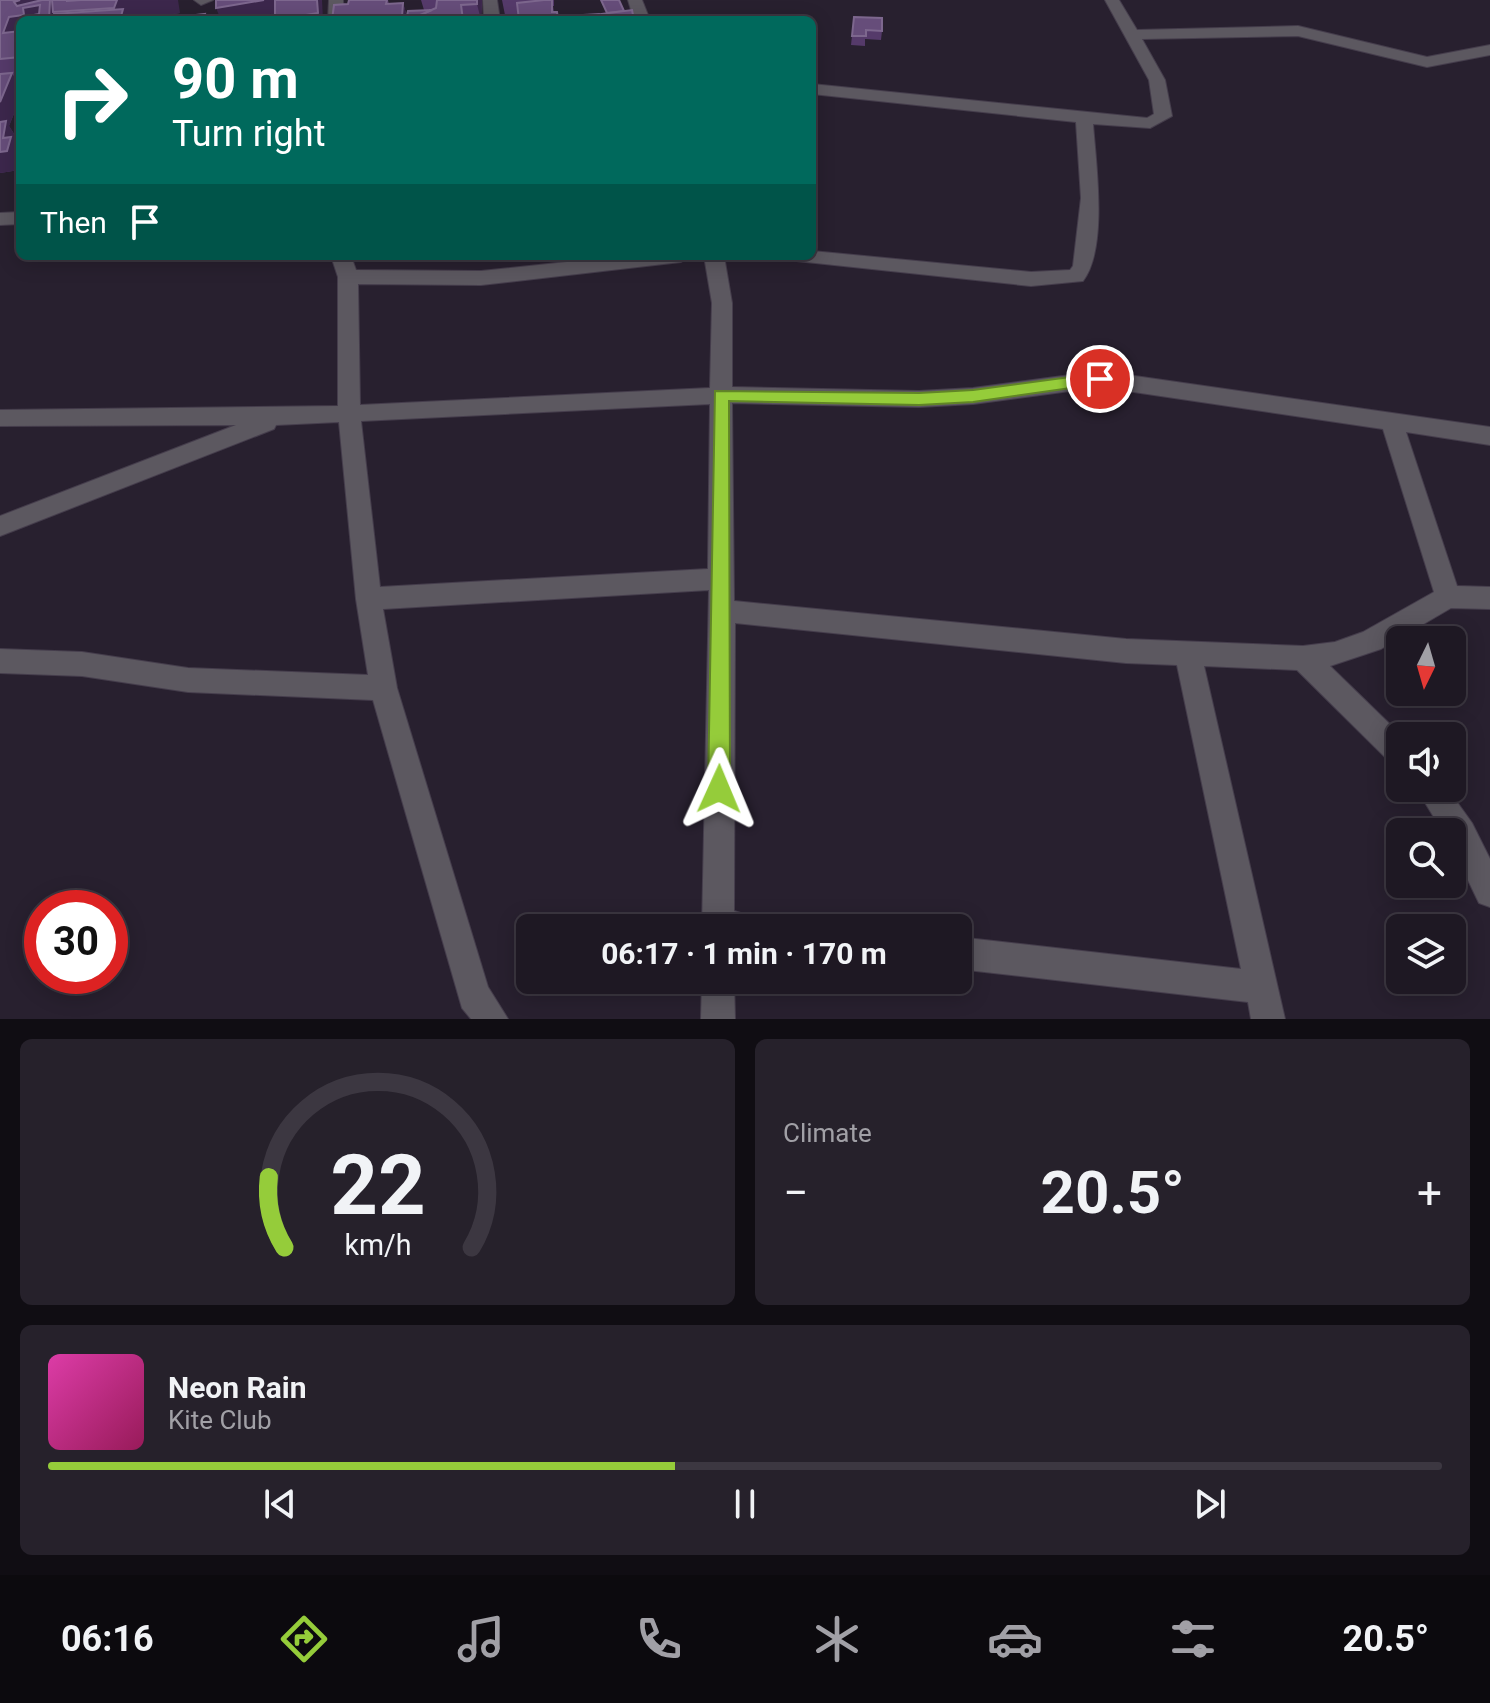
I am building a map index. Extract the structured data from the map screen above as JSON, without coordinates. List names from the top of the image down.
{
  "north": "bottom",
  "page": {
    "turn": ["90 m", "Turn right"],
    "then": "Then",
    "limit": "30",
    "trip": "06:17 · 1 min · 170 m",
    "tile": "Climate",
    "heat": ["−", "20.5°", "+"],
    "song": ["Neon Rain", "Kite Club"],
    "tabs": ["06:16", "20.5°"],
    "gauge": ["22", "km/h"]
  }
}
